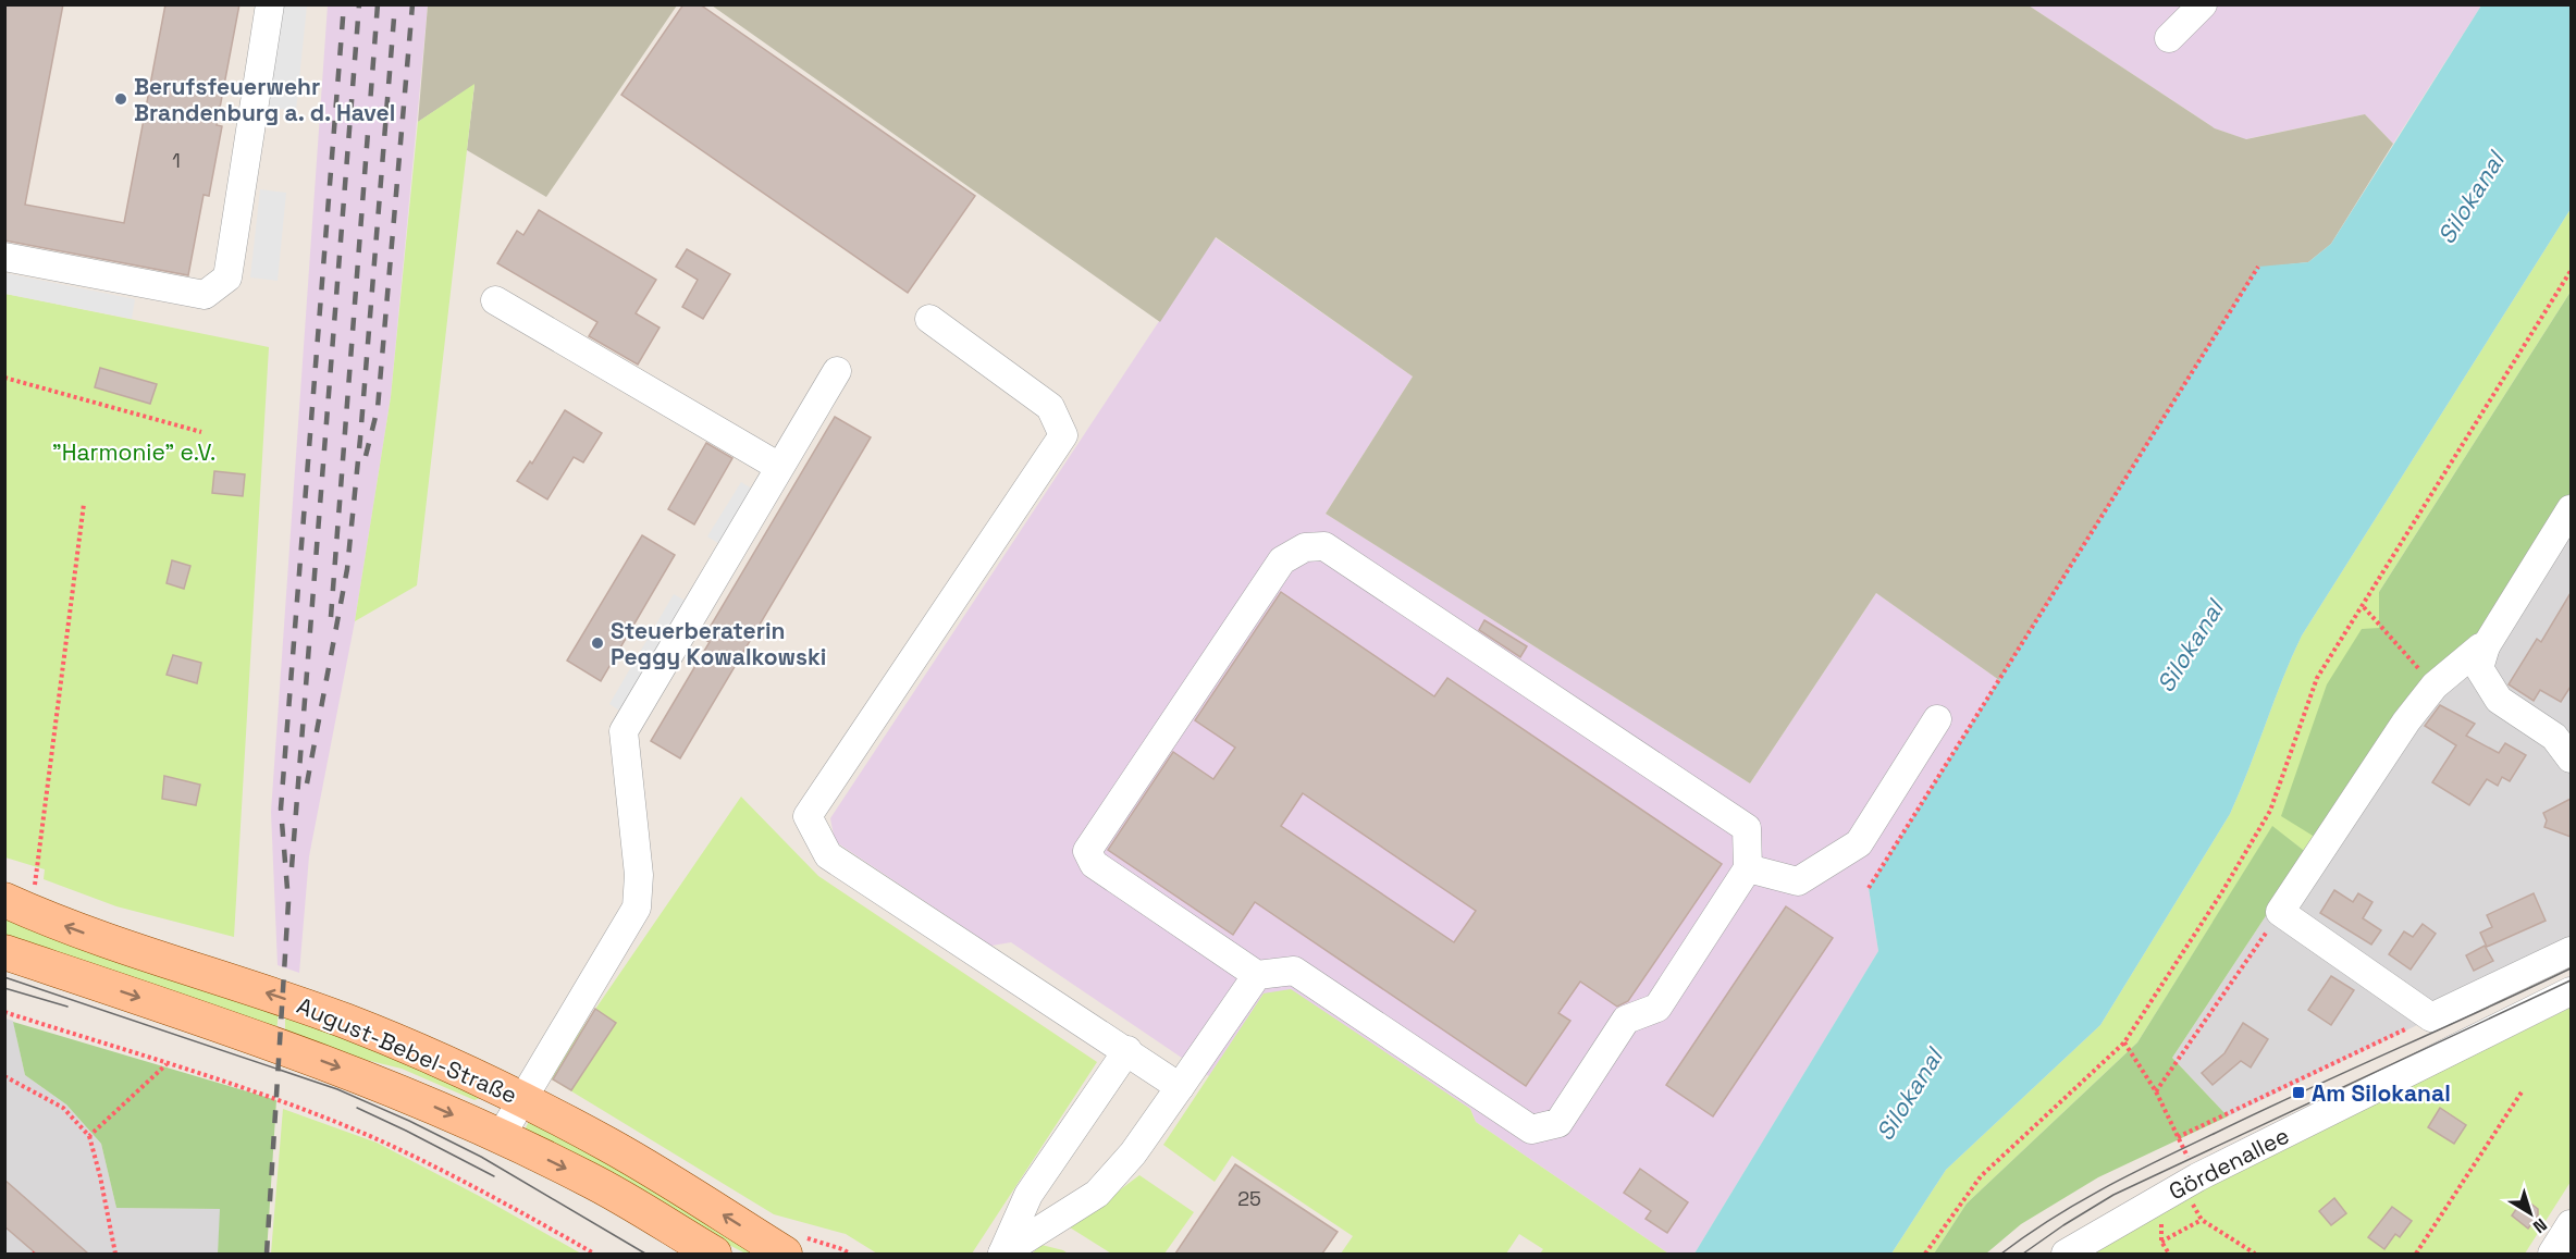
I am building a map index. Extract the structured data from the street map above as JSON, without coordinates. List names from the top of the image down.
{
  "streets": {
    "main road": ["August-Bebel-Straße"],
    "street": ["Gördenallee"]
  },
  "water": ["Silokanal"],
  "parks": ["\"Harmonie\" e.V."],
  "places": {
    "other": ["Berufsfeuerwehr Brandenburg a. d. Havel", "Steuerberaterin Peggy Kowalkowski"],
    "transit": ["Am Silokanal"]
  },
  "house_numbers": ["1", "25"],
  "north": "bottom right"
}
